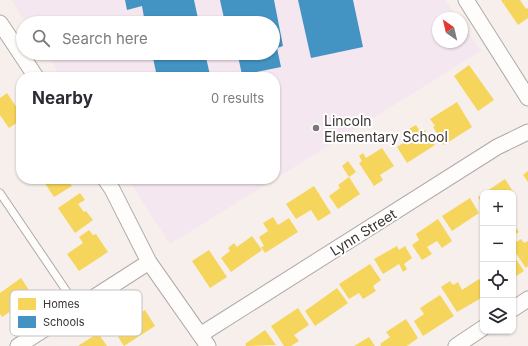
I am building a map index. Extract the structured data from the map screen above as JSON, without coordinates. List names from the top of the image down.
{
  "streets": {
    "street": ["Lynn Street"]
  },
  "places": ["Lincoln Elementary School"],
  "legend": ["Homes", "Schools"],
  "north": "top left",
  "page": {
    "search": "Search here",
    "heading": ["Nearby", "0 results"],
    "map_buttons": ["+", "−"]
  }
}
